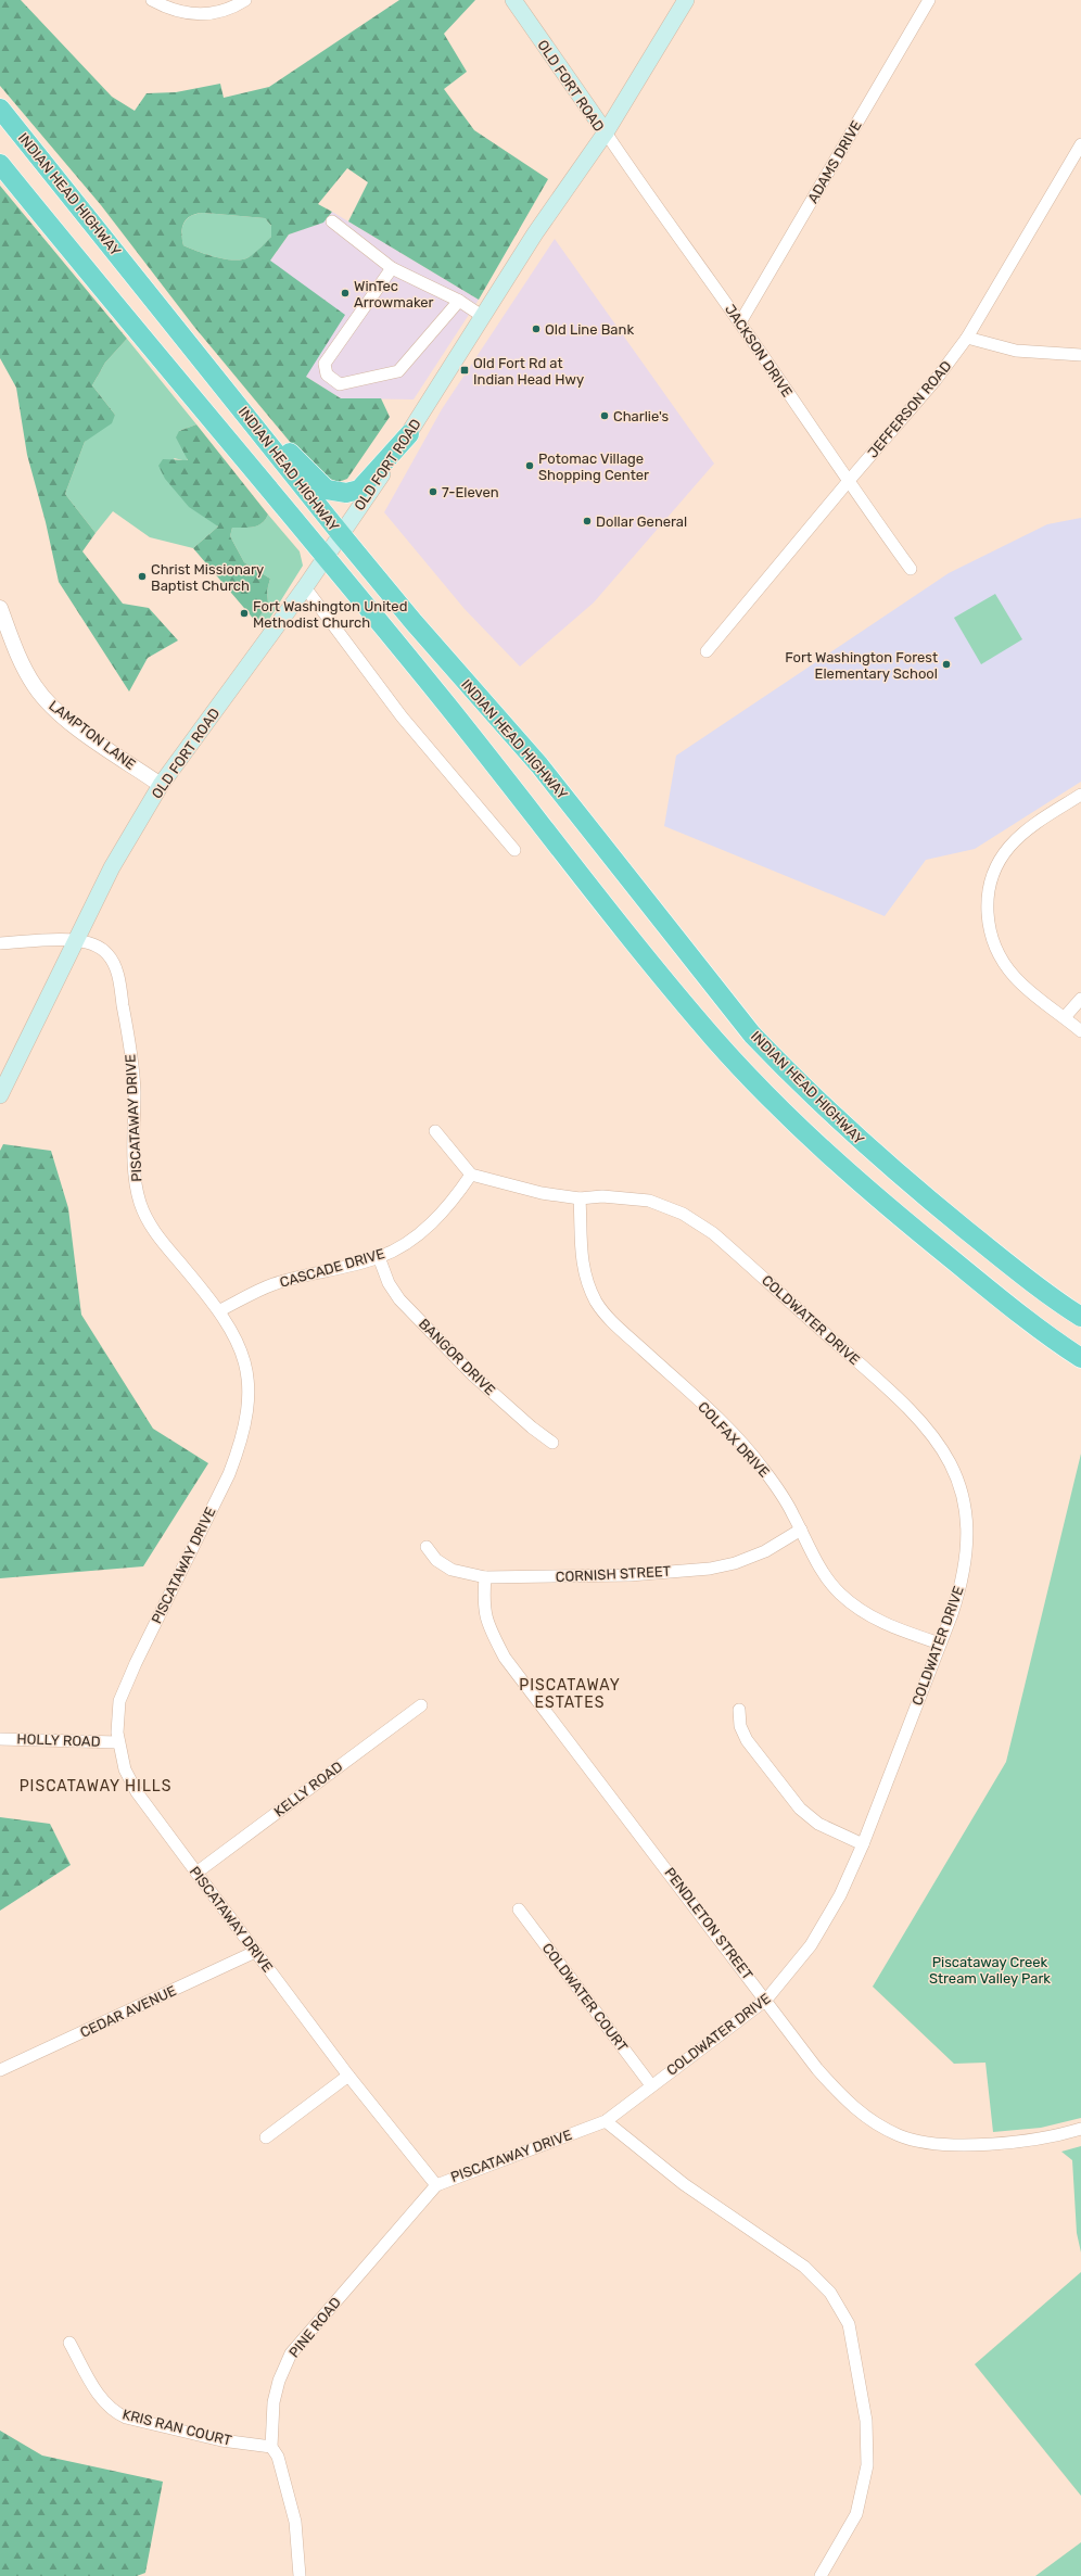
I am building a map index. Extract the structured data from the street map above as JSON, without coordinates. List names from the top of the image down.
{
  "streets": {
    "highway": ["INDIAN HEAD HIGHWAY"],
    "main road": ["OLD FORT ROAD"],
    "street": [
      "ADAMS DRIVE",
      "JACKSON DRIVE",
      "JEFFERSON ROAD",
      "LAMPTON LANE",
      "PISCATAWAY DRIVE",
      "CASCADE DRIVE",
      "COLDWATER DRIVE",
      "BANGOR DRIVE",
      "COLFAX DRIVE",
      "CORNISH STREET",
      "HOLLY ROAD",
      "KELLY ROAD",
      "PENDLETON STREET",
      "COLDWATER COURT",
      "CEDAR AVENUE",
      "PINE ROAD",
      "KRIS RAN COURT"
    ]
  },
  "crossings": [
    ["OLD FORT ROAD", "INDIAN HEAD HIGHWAY"],
    ["OLD FORT ROAD", "JACKSON DRIVE"],
    ["OLD FORT ROAD", "LAMPTON LANE"],
    ["OLD FORT ROAD", "PISCATAWAY DRIVE"],
    ["ADAMS DRIVE", "JACKSON DRIVE"],
    ["JACKSON DRIVE", "JEFFERSON ROAD"],
    ["PISCATAWAY DRIVE", "CASCADE DRIVE"],
    ["PISCATAWAY DRIVE", "COLDWATER DRIVE"],
    ["PISCATAWAY DRIVE", "HOLLY ROAD"],
    ["PISCATAWAY DRIVE", "KELLY ROAD"],
    ["PISCATAWAY DRIVE", "CEDAR AVENUE"],
    ["PISCATAWAY DRIVE", "PINE ROAD"],
    ["CASCADE DRIVE", "COLDWATER DRIVE"],
    ["CASCADE DRIVE", "BANGOR DRIVE"],
    ["COLDWATER DRIVE", "COLFAX DRIVE"],
    ["COLDWATER DRIVE", "PENDLETON STREET"],
    ["COLDWATER DRIVE", "COLDWATER COURT"],
    ["COLFAX DRIVE", "CORNISH STREET"],
    ["CORNISH STREET", "PENDLETON STREET"],
    ["PINE ROAD", "KRIS RAN COURT"]
  ],
  "districts": ["PISCATAWAY ESTATES", "PISCATAWAY HILLS"],
  "parks": ["Piscataway Creek Stream Valley Park"],
  "places": {
    "other": [
      "WinTec Arrowmaker",
      "Old Line Bank",
      "Charlie's",
      "Potomac Village Shopping Center",
      "7-Eleven",
      "Dollar General",
      "Christ Missionary Baptist Church",
      "Fort Washington United Methodist Church",
      "Fort Washington Forest Elementary School"
    ],
    "transit": ["Old Fort Rd at Indian Head Hwy"]
  }
}
